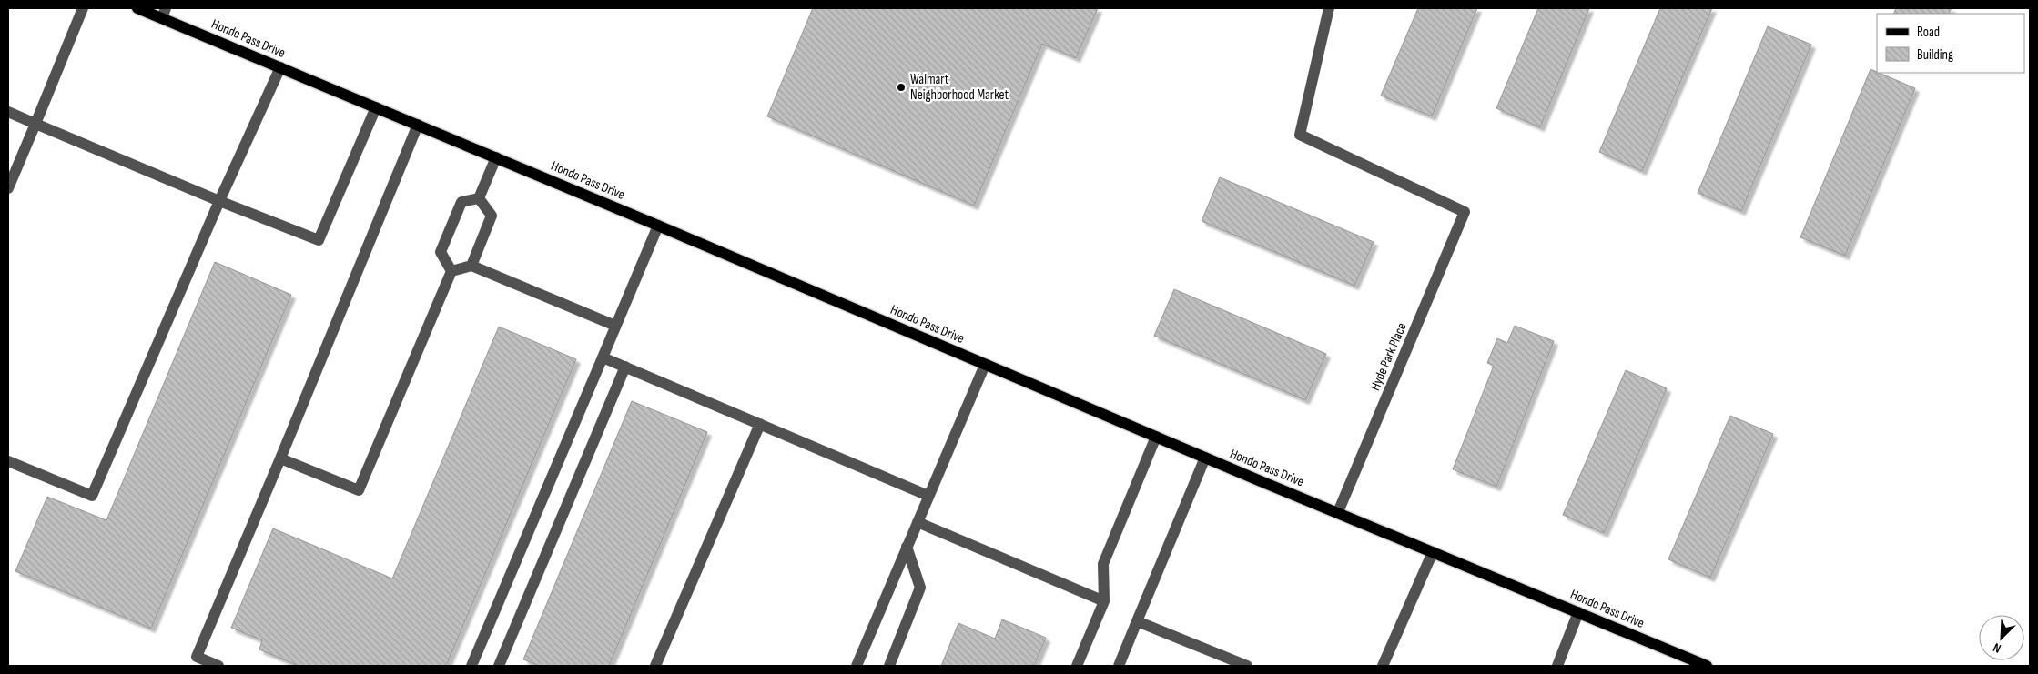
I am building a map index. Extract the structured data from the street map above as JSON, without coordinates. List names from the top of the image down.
{
  "streets": {
    "main road": ["Hondo Pass Drive"],
    "street": ["Hyde Park Place"]
  },
  "crossings": [
    ["Hondo Pass Drive", "Hyde Park Place"]
  ],
  "places": ["Walmart Neighborhood Market"],
  "legend": ["Road", "Building"],
  "north": "bottom left"
}
